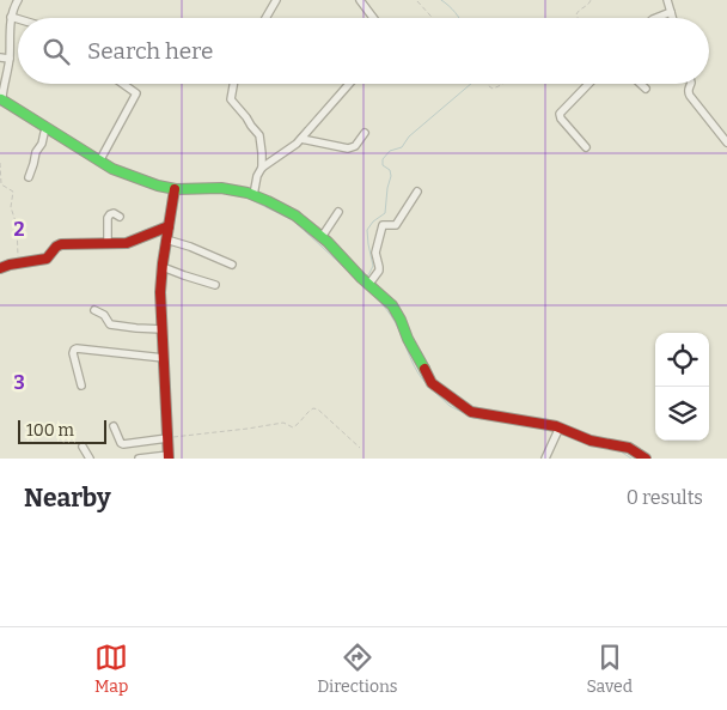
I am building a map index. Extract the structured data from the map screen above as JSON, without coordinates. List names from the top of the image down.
{
  "scale_bar": "100 m",
  "page": {
    "search": "Search here",
    "scale": "100 m",
    "heading": ["Nearby", "0 results"],
    "nav": ["Map", "Directions", "Saved"]
  },
  "grid": {
    "rows": ["2", "3"]
  }
}
